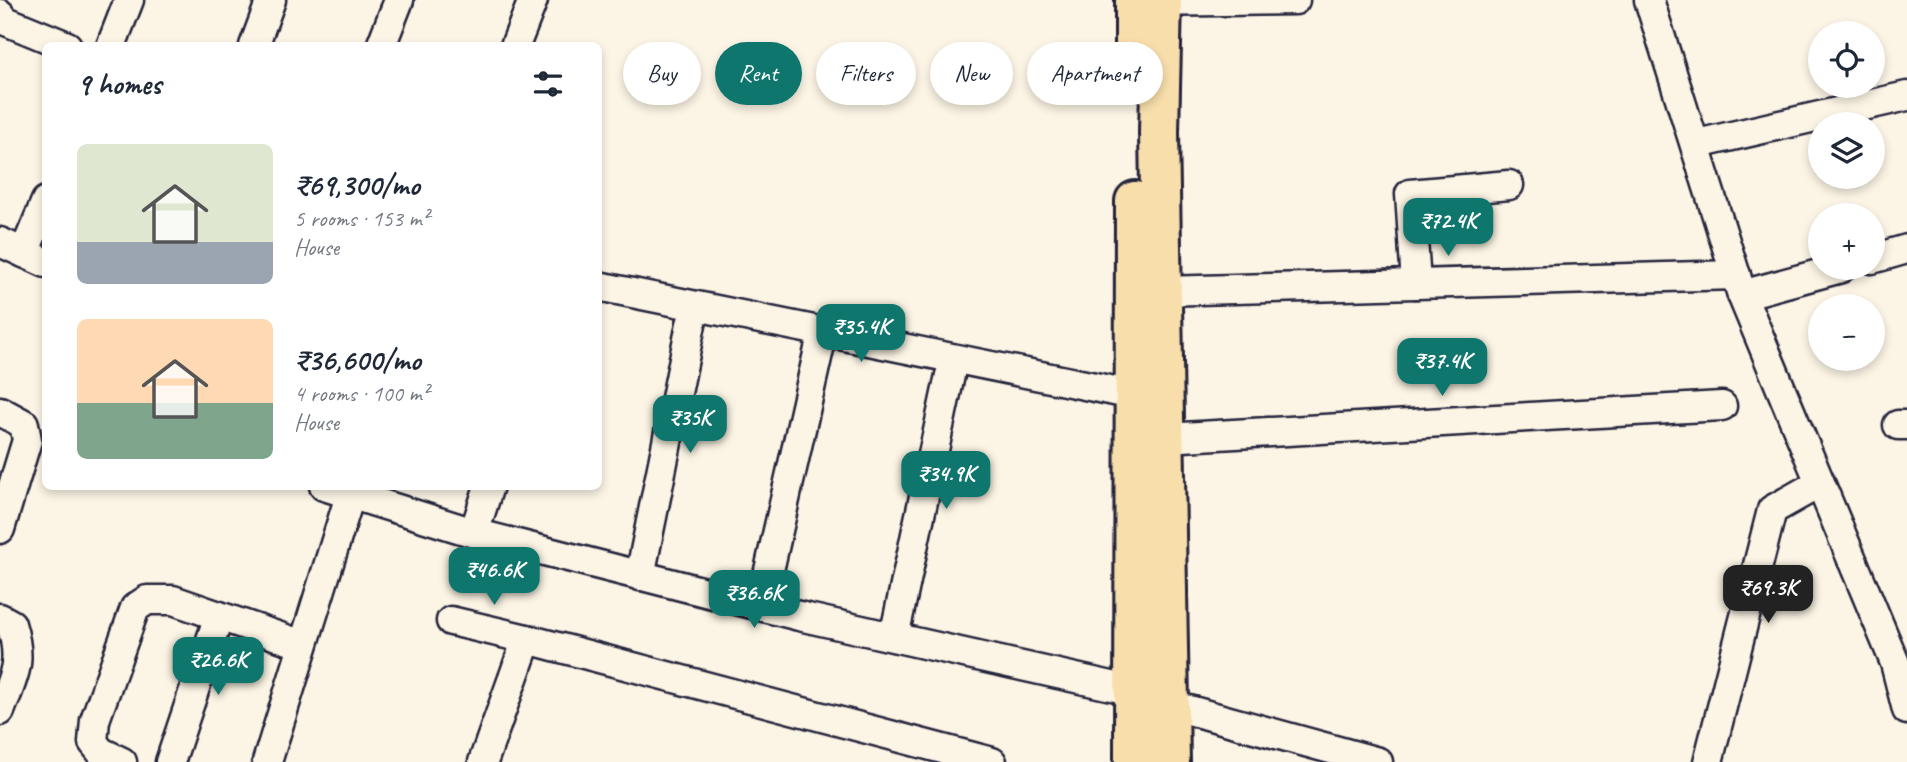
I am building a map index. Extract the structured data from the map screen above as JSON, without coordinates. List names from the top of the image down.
{
  "page": {
    "map_buttons": ["+", "−"],
    "chip": [
      "Buy",
      "Rent",
      "Filters",
      "New",
      "Apartment"
    ],
    "heading": "9 homes",
    "list": [
      {
        "name": "₹69,300/mo",
        "note": "5 rooms · 153 m² · House"
      },
      {
        "name": "₹36,600/mo",
        "note": "4 rooms · 100 m² · House"
      }
    ],
    "price": [
      "₹72.4K",
      "₹35.4K",
      "₹37.4K",
      "₹35K",
      "₹34.9K",
      "₹46.6K",
      "₹69.3K",
      "₹36.6K",
      "₹26.6K"
    ]
  }
}
